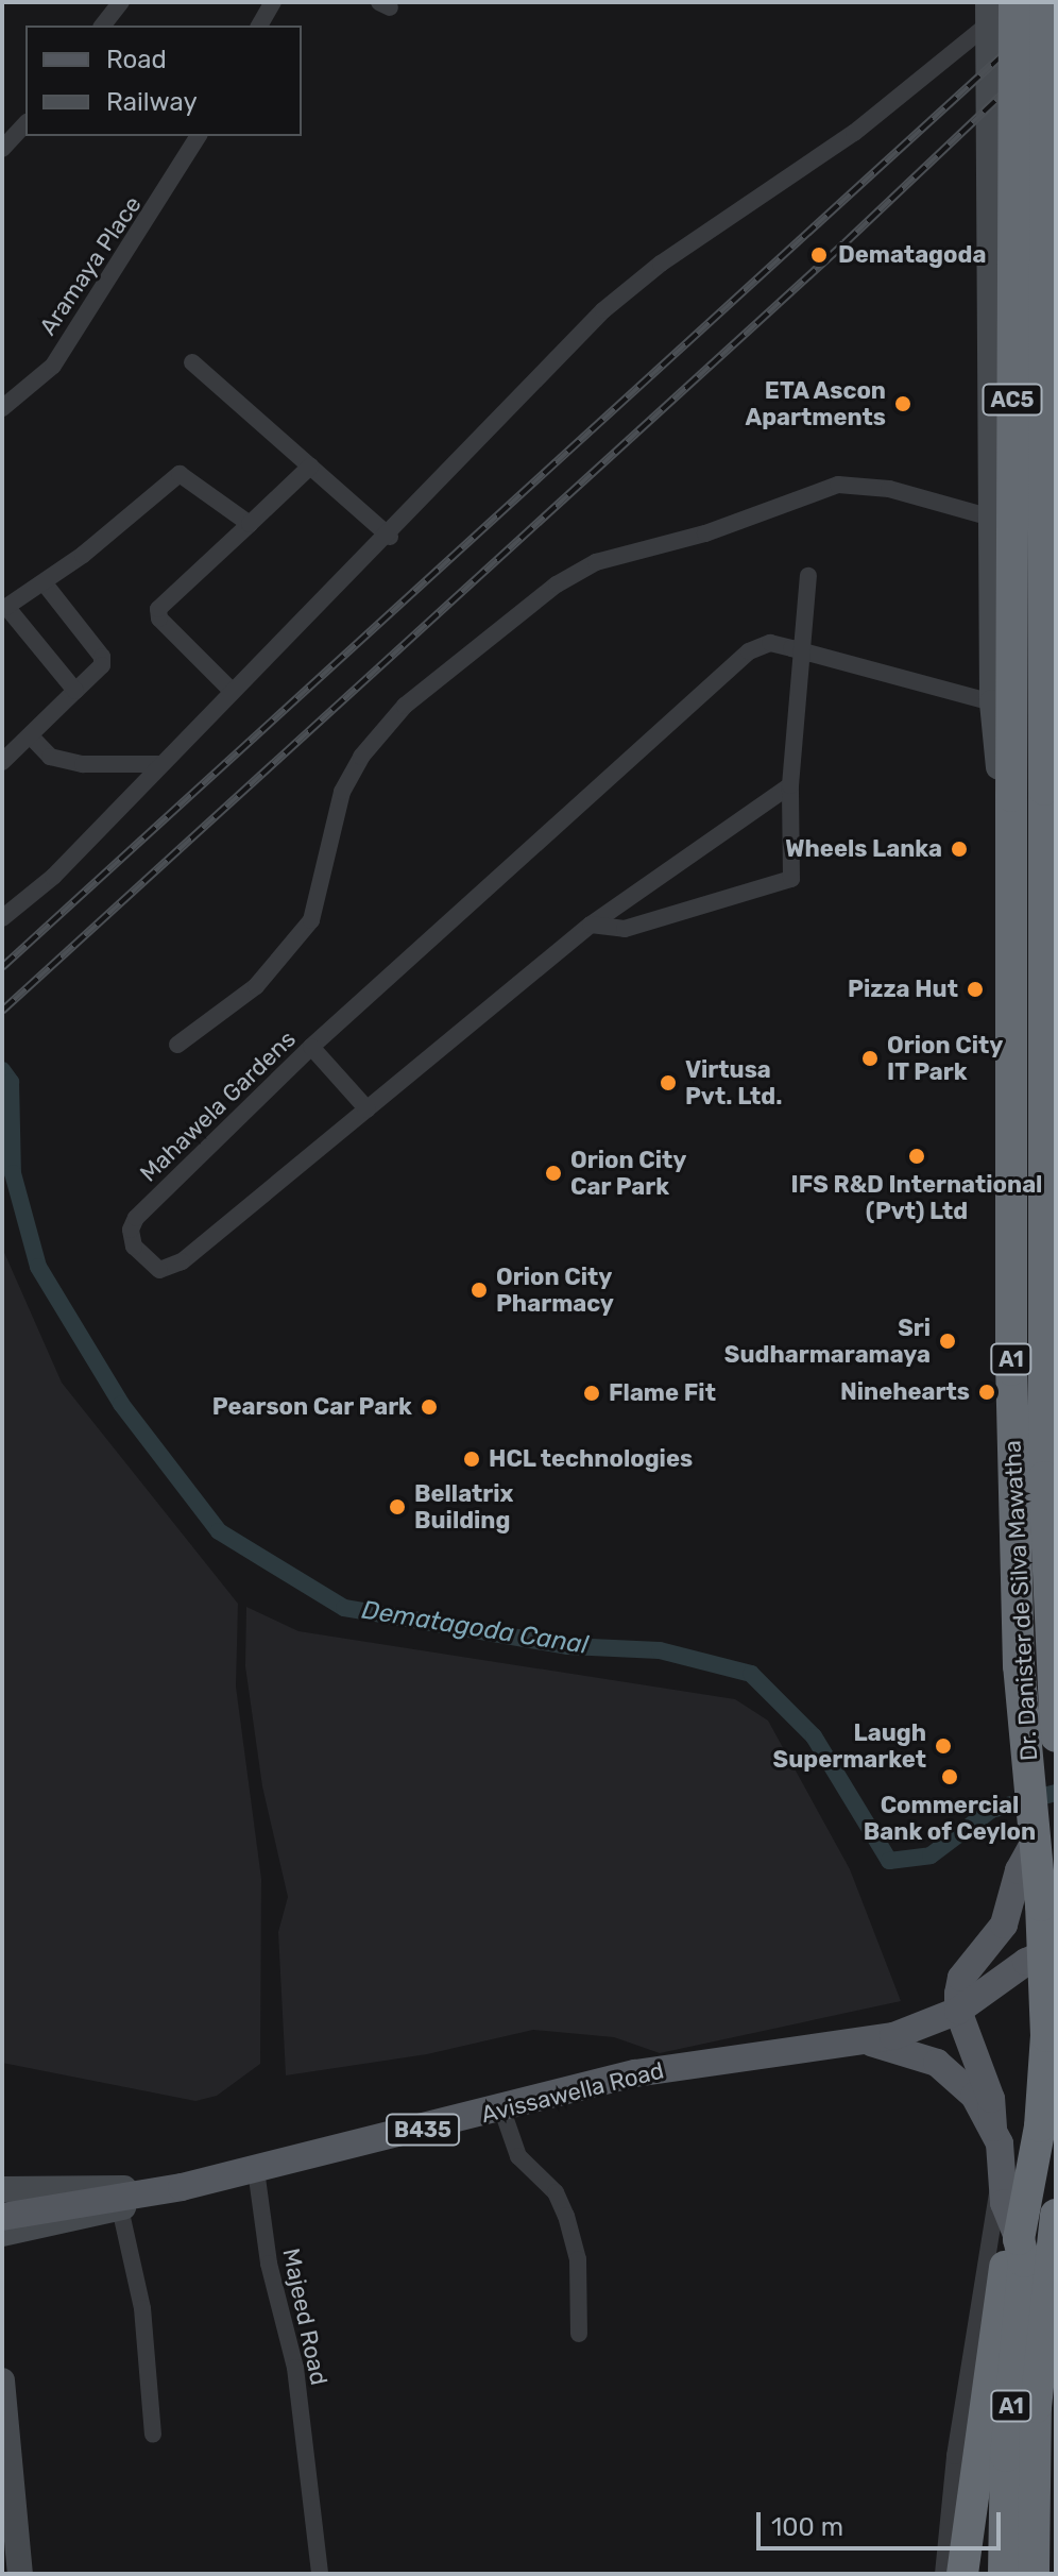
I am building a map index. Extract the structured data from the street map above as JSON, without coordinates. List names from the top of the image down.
{
  "streets": {
    "highway": ["AC5", "A1", "Dr. Danister de Silva Mawatha"],
    "main road": ["Avissawella Road", "B435"],
    "street": ["Aramaya Place", "Mahawela Gardens", "Majeed Road"]
  },
  "crossings": [
    ["AC5", "Dr. Danister de Silva Mawatha"],
    ["Dr. Danister de Silva Mawatha", "Avissawella Road"],
    ["Avissawella Road", "B435"],
    ["Avissawella Road", "Majeed Road"]
  ],
  "water": ["Dematagoda Canal"],
  "places": [
    "Dematagoda",
    "ETA Ascon Apartments",
    "Wheels Lanka",
    "Pizza Hut",
    "Orion City IT Park",
    "Virtusa Pvt. Ltd.",
    "IFS R&D International (Pvt) Ltd",
    "Orion City Car Park",
    "Orion City Pharmacy",
    "Sri Sudharmaramaya",
    "Ninehearts",
    "Flame Fit",
    "Pearson Car Park",
    "HCL technologies",
    "Bellatrix Building",
    "Laugh Supermarket",
    "Commercial Bank of Ceylon"
  ],
  "legend": ["Road", "Railway"],
  "scale_bar": "100 m"
}
